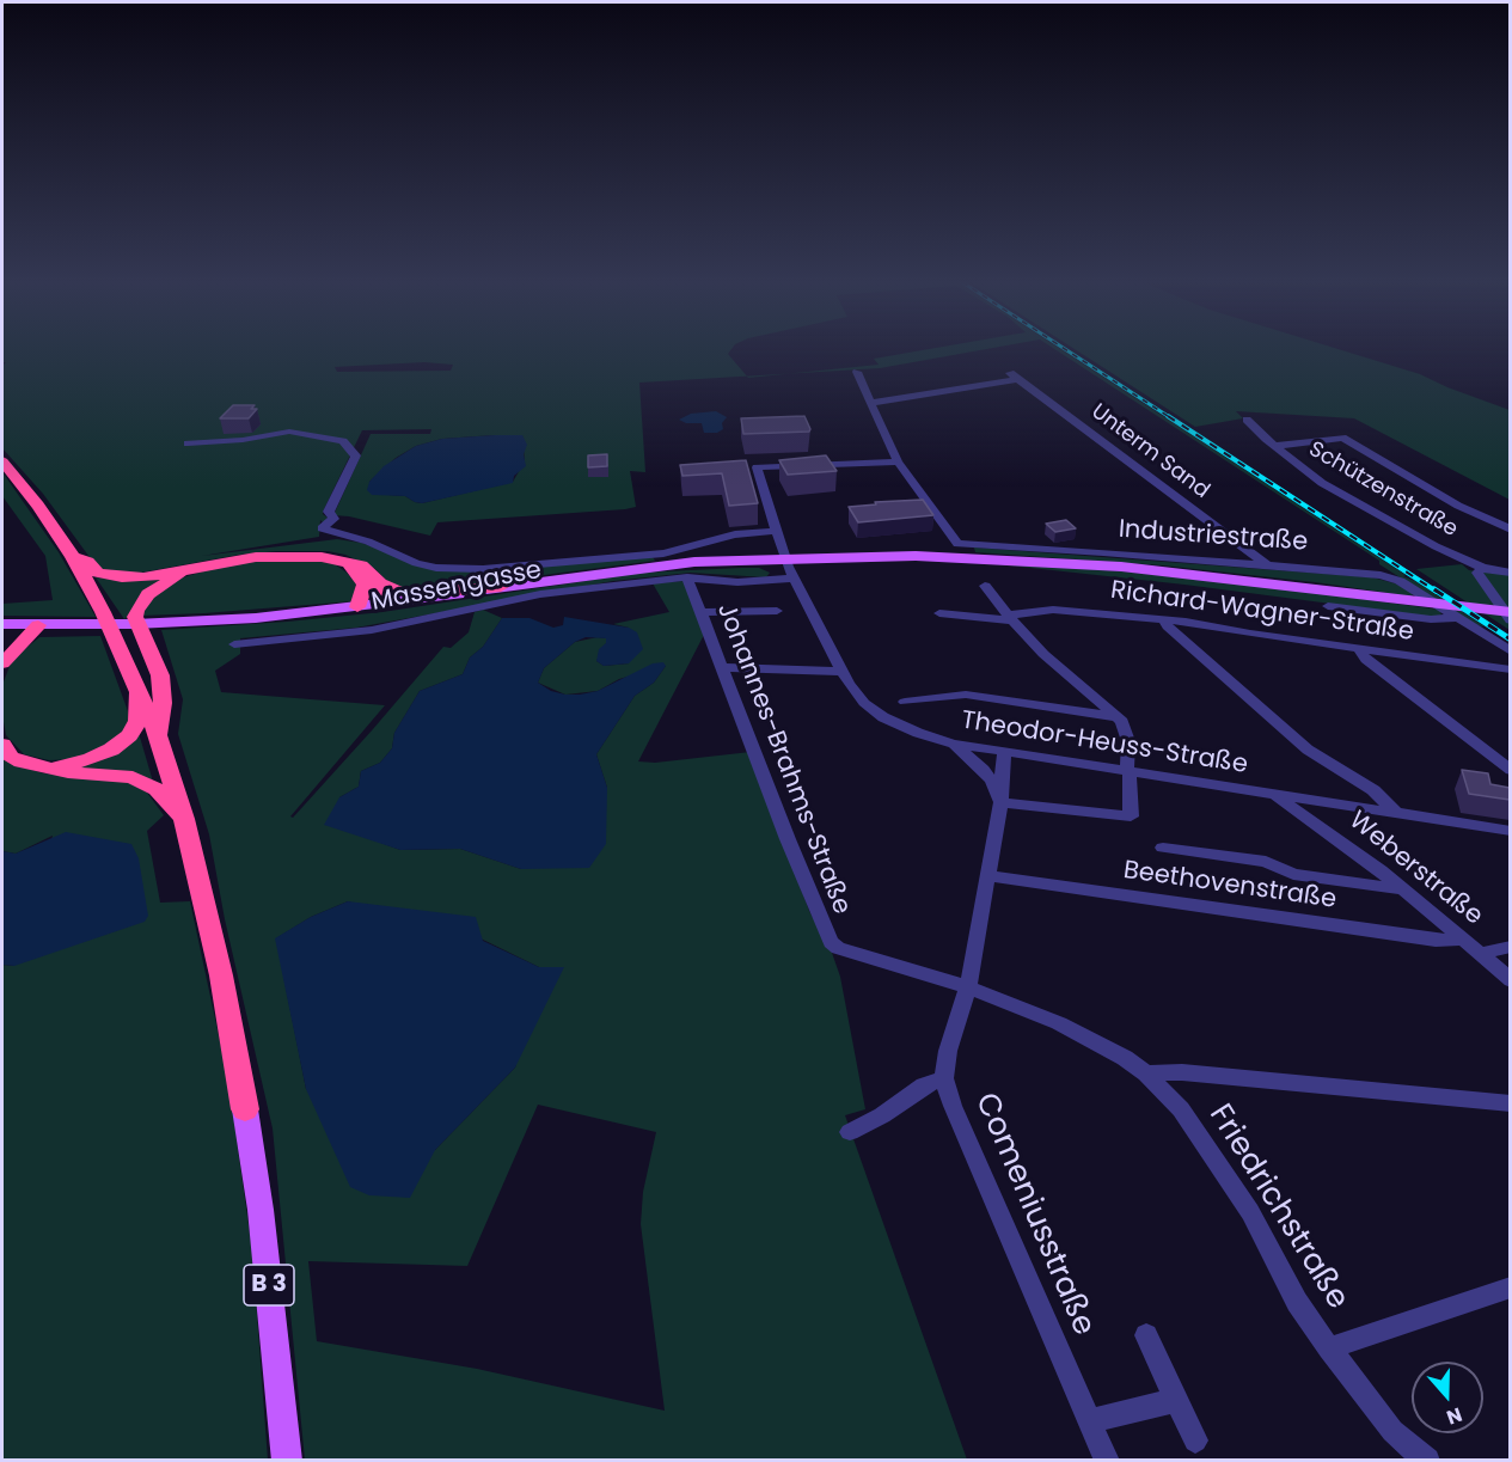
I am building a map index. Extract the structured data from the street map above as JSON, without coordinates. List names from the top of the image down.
{
  "streets": {
    "highway": ["B 3"],
    "street": [
      "Unterm Sand",
      "Schützenstraße",
      "Industriestraße",
      "Massengasse",
      "Richard-Wagner-Straße",
      "Theodor-Heuss-Straße",
      "Johannes-Brahms-Straße",
      "Weberstraße",
      "Beethovenstraße",
      "Friedrichstraße",
      "Comeniusstraße"
    ]
  },
  "crossings": [
    ["Unterm Sand", "Industriestraße"],
    ["Industriestraße", "Theodor-Heuss-Straße"],
    ["Massengasse", "Theodor-Heuss-Straße"],
    ["Massengasse", "Johannes-Brahms-Straße"],
    ["Theodor-Heuss-Straße", "Weberstraße"],
    ["Theodor-Heuss-Straße", "Comeniusstraße"],
    ["Johannes-Brahms-Straße", "Friedrichstraße"],
    ["Johannes-Brahms-Straße", "Comeniusstraße"],
    ["Weberstraße", "Beethovenstraße"],
    ["Beethovenstraße", "Comeniusstraße"],
    ["Friedrichstraße", "Comeniusstraße"]
  ],
  "north": "bottom"
}
